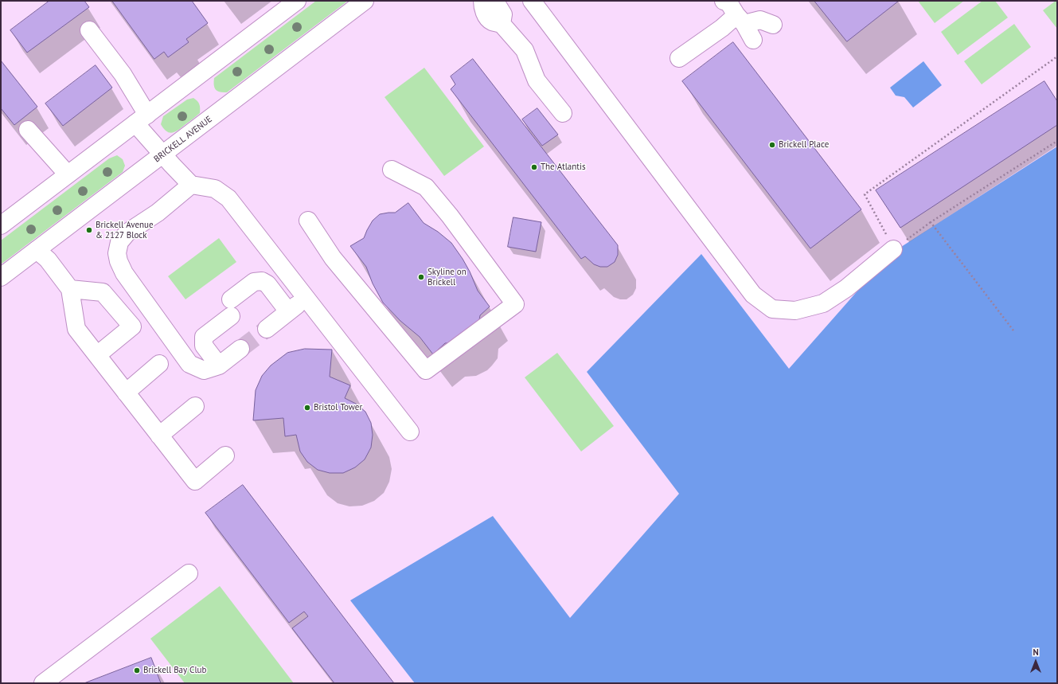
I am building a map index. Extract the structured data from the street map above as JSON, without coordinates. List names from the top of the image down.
{
  "streets": {
    "main road": ["BRICKELL AVENUE"]
  },
  "places": [
    "Brickell Place",
    "The Atlantis",
    "Brickell Avenue & 2127 Block",
    "Skyline on Brickell",
    "Bristol Tower",
    "Brickell Bay Club"
  ],
  "north": "top"
}
